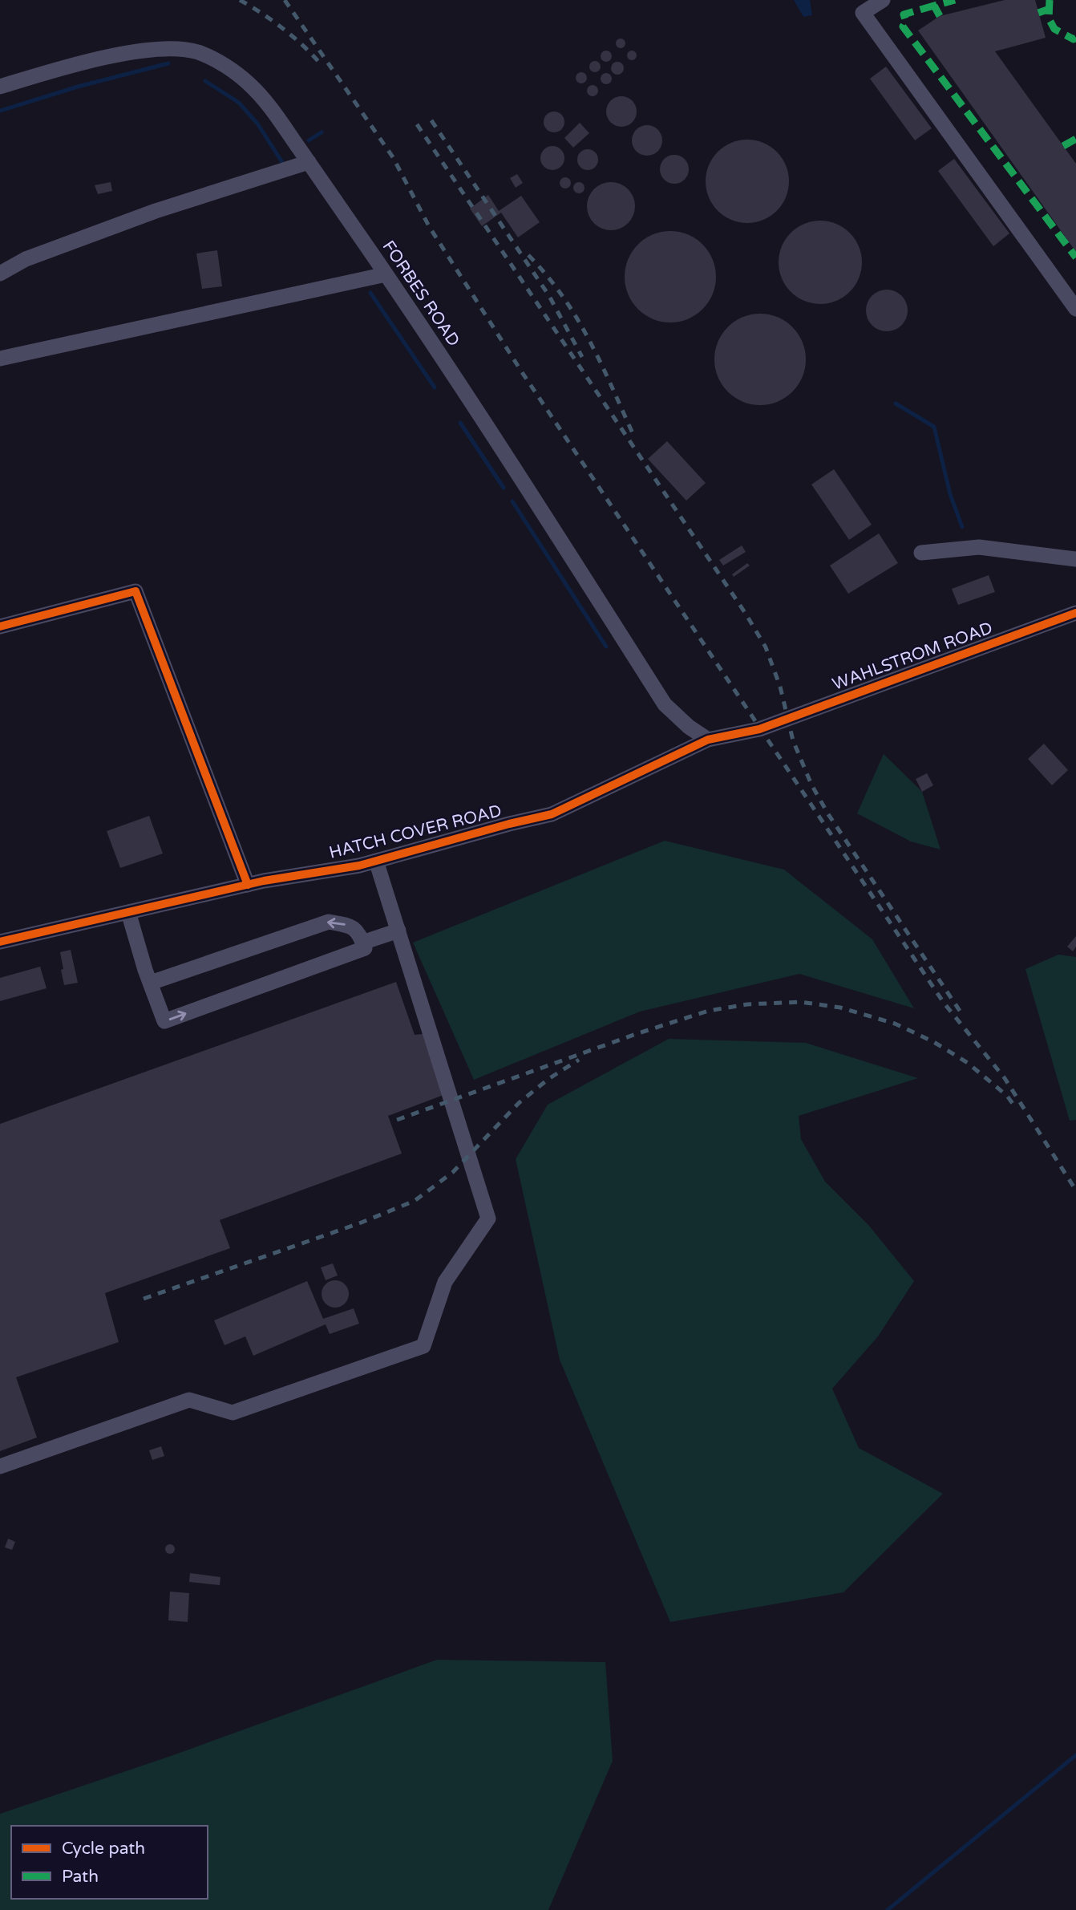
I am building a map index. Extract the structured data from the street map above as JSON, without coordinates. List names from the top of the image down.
{
  "streets": {
    "street": ["FORBES ROAD", "WAHLSTROM ROAD", "HATCH COVER ROAD"]
  },
  "crossings": [
    ["FORBES ROAD", "HATCH COVER ROAD"],
    ["WAHLSTROM ROAD", "HATCH COVER ROAD"]
  ],
  "legend": ["Cycle path", "Path"]
}
